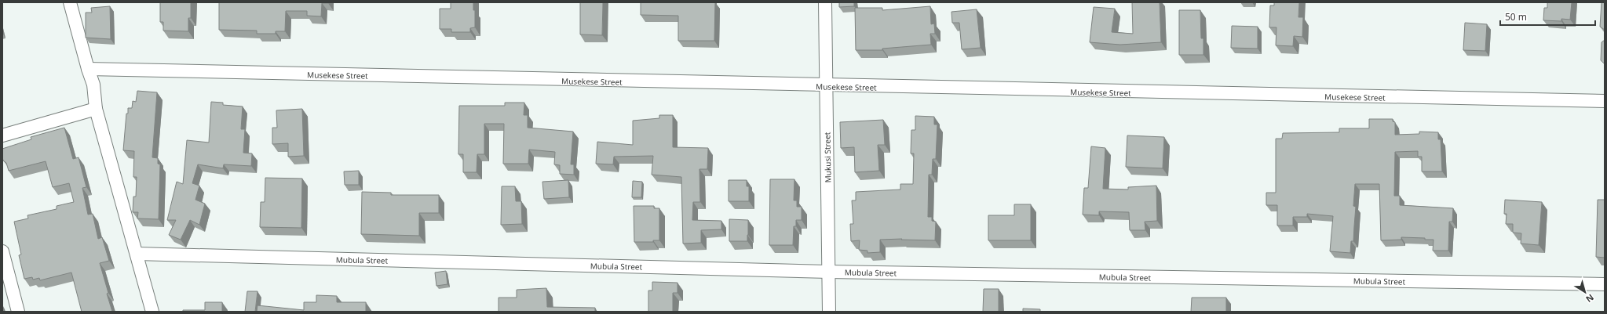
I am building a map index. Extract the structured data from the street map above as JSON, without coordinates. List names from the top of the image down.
{
  "streets": {
    "street": ["Musekese Street", "Mukusi Street", "Mubula Street"]
  },
  "crossings": [
    ["Musekese Street", "Mukusi Street"],
    ["Mukusi Street", "Mubula Street"]
  ],
  "scale_bar": "50 m",
  "north": "bottom right"
}
